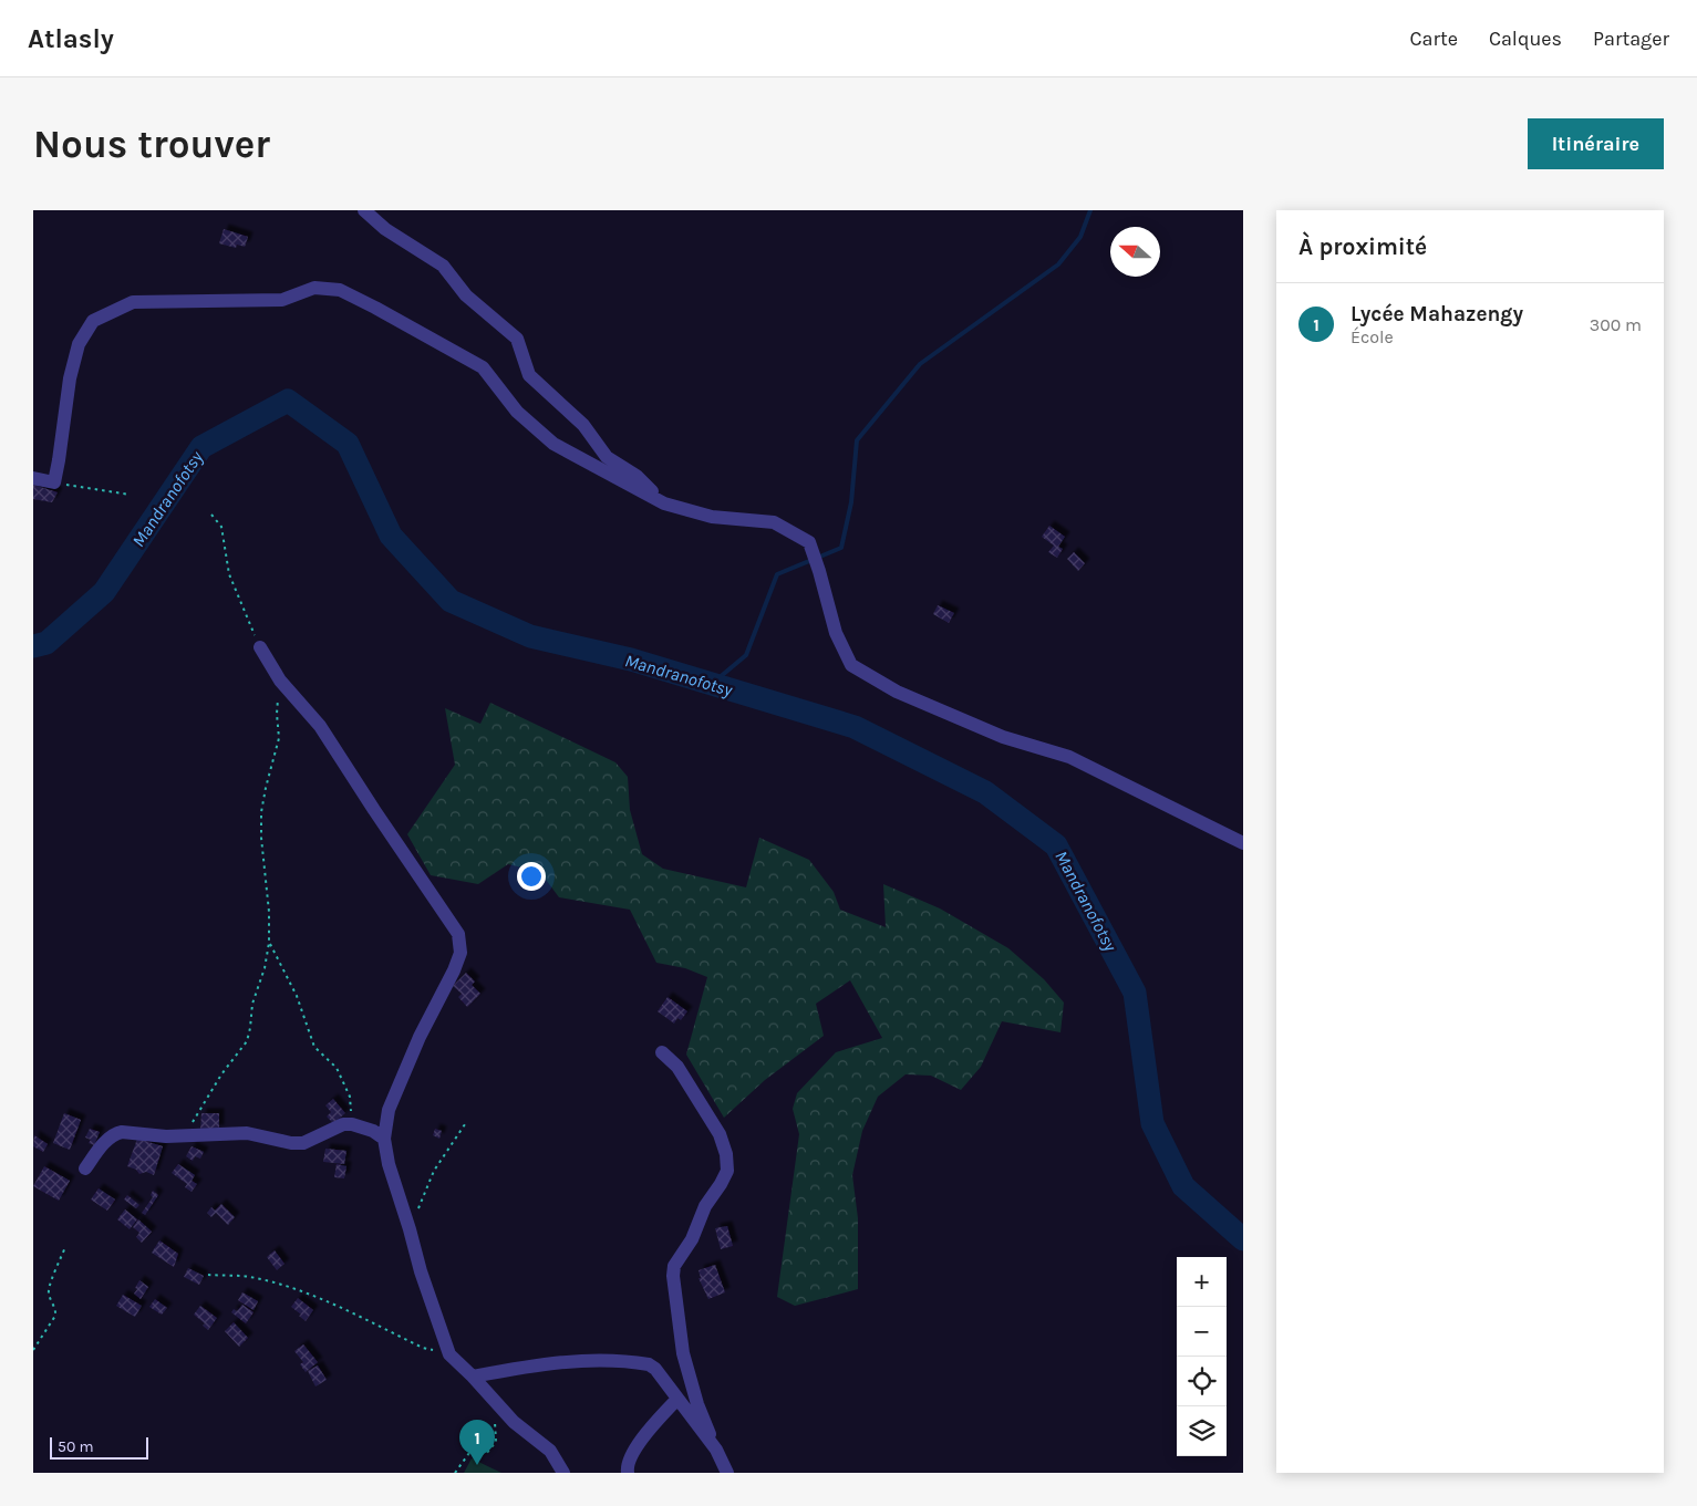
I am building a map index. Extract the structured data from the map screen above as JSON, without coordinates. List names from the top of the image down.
{
  "water": ["Mandranofotsy"],
  "scale_bar": "50 m",
  "north": "left",
  "page": {
    "header": "Atlasly",
    "nav": ["Carte", "Calques", "Partager"],
    "buttons": "Itinéraire",
    "title": "Nous trouver",
    "heading": "À proximité",
    "list": [
      {
        "mark": "1",
        "name": "Lycée Mahazengy",
        "note": "École",
        "value": "300 m"
      }
    ],
    "map_buttons": ["+", "−"],
    "pins": "1",
    "scale": "50 m"
  }
}
